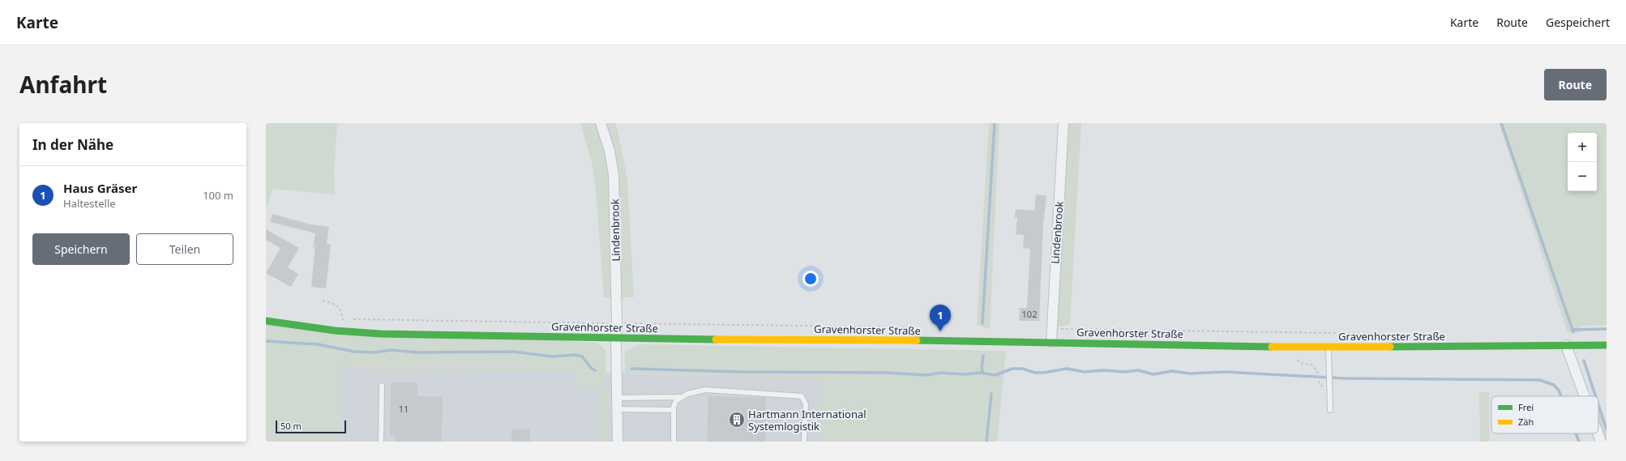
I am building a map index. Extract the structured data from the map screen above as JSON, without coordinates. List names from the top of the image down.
{
  "streets": {
    "main road": ["Gravenhorster Straße"],
    "street": ["Lindenbrook"]
  },
  "crossings": [
    ["Lindenbrook", "Gravenhorster Straße"]
  ],
  "places": {
    "building": ["Hartmann International Systemlogistik"]
  },
  "house_numbers": ["102", "11"],
  "legend": ["Frei", "Zäh"],
  "scale_bar": "50 m",
  "page": {
    "header": "Karte",
    "nav": ["Karte", "Route", "Gespeichert"],
    "title": "Anfahrt",
    "buttons": [
      "Route",
      ["Speichern", "Teilen"]
    ],
    "heading": "In der Nähe",
    "map_buttons": ["+", "−"],
    "list": [
      {
        "mark": "1",
        "name": "Haus Gräser",
        "note": "Haltestelle",
        "value": "100 m"
      }
    ],
    "pins": "1",
    "scale": "50 m"
  }
}
